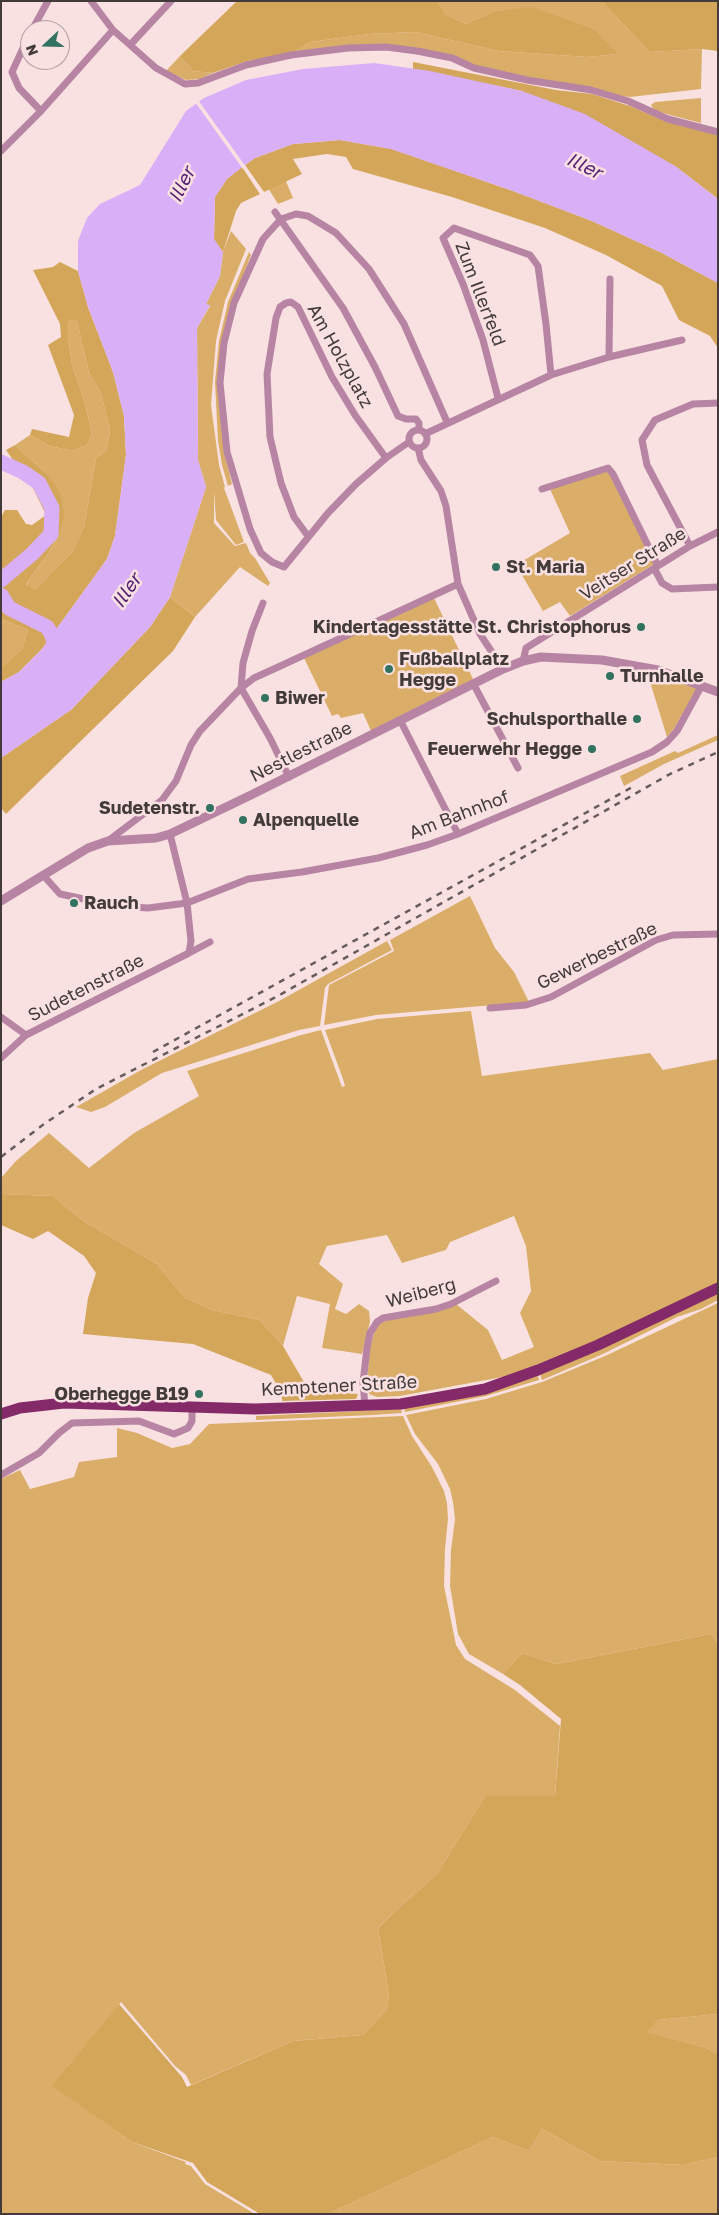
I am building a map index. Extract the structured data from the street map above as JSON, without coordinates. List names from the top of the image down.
{
  "streets": {
    "main road": ["Kemptener Straße"],
    "street": [
      "Zum Illerfeld",
      "Am Holzplatz",
      "Veitser Straße",
      "Nestlestraße",
      "Am Bahnhof",
      "Gewerbestraße",
      "Sudetenstraße",
      "Weiberg"
    ]
  },
  "crossings": [
    ["Veitser Straße", "Nestlestraße"],
    ["Nestlestraße", "Am Bahnhof"],
    ["Weiberg", "Kemptener Straße"]
  ],
  "water": ["Iller"],
  "places": [
    "St. Maria",
    "Kindertagesstätte St. Christophorus",
    "Fußballplatz Hegge",
    "Turnhalle",
    "Biwer",
    "Schulsporthalle",
    "Feuerwehr Hegge",
    "Sudetenstr.",
    "Alpenquelle",
    "Rauch",
    "Oberhegge B19"
  ],
  "north": "left"
}
